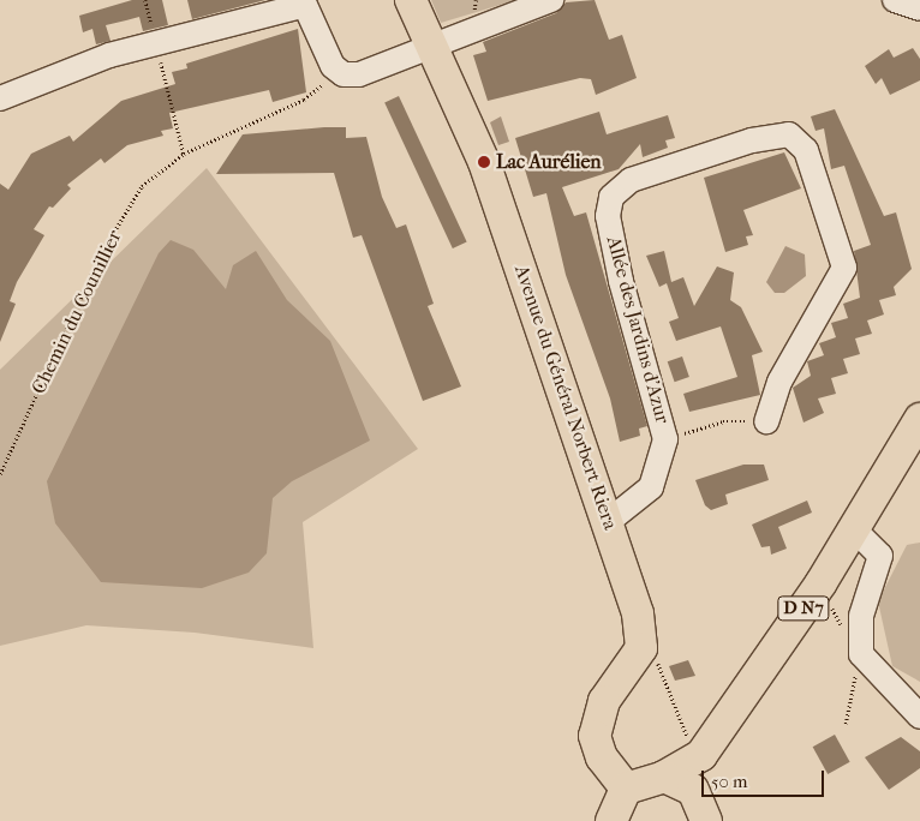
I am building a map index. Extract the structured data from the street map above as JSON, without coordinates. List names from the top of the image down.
{
  "streets": {
    "main road": ["Avenue du Général Norbert Riera", "D N7"],
    "street": ["Allée des Jardins d'Azur"],
    "path": ["Chemin du Counillier"]
  },
  "crossings": [
    ["Allée des Jardins d'Azur", "Avenue du Général Norbert Riera"]
  ],
  "places": ["Lac Aurélien"],
  "scale_bar": "50 m"
}
